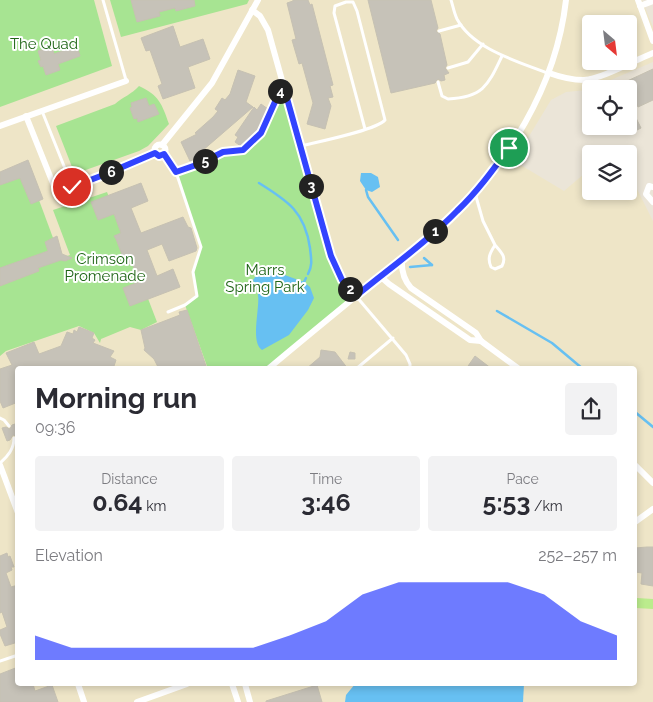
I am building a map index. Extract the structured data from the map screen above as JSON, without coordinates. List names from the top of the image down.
{
  "parks": ["The Quad", "Crimson Promenade", "Marrs Spring Park"],
  "north": "bottom right",
  "page": {
    "pins": [
      "4",
      "5",
      "6",
      "3",
      "1",
      "2"
    ],
    "heading": ["Morning run", "09:36"],
    "stats": [
      ["Distance", "0.64 km"],
      ["Time", "3:46"],
      ["Pace", "5:53 /km"]
    ],
    "chart": ["Elevation", "252–257 m"]
  }
}
